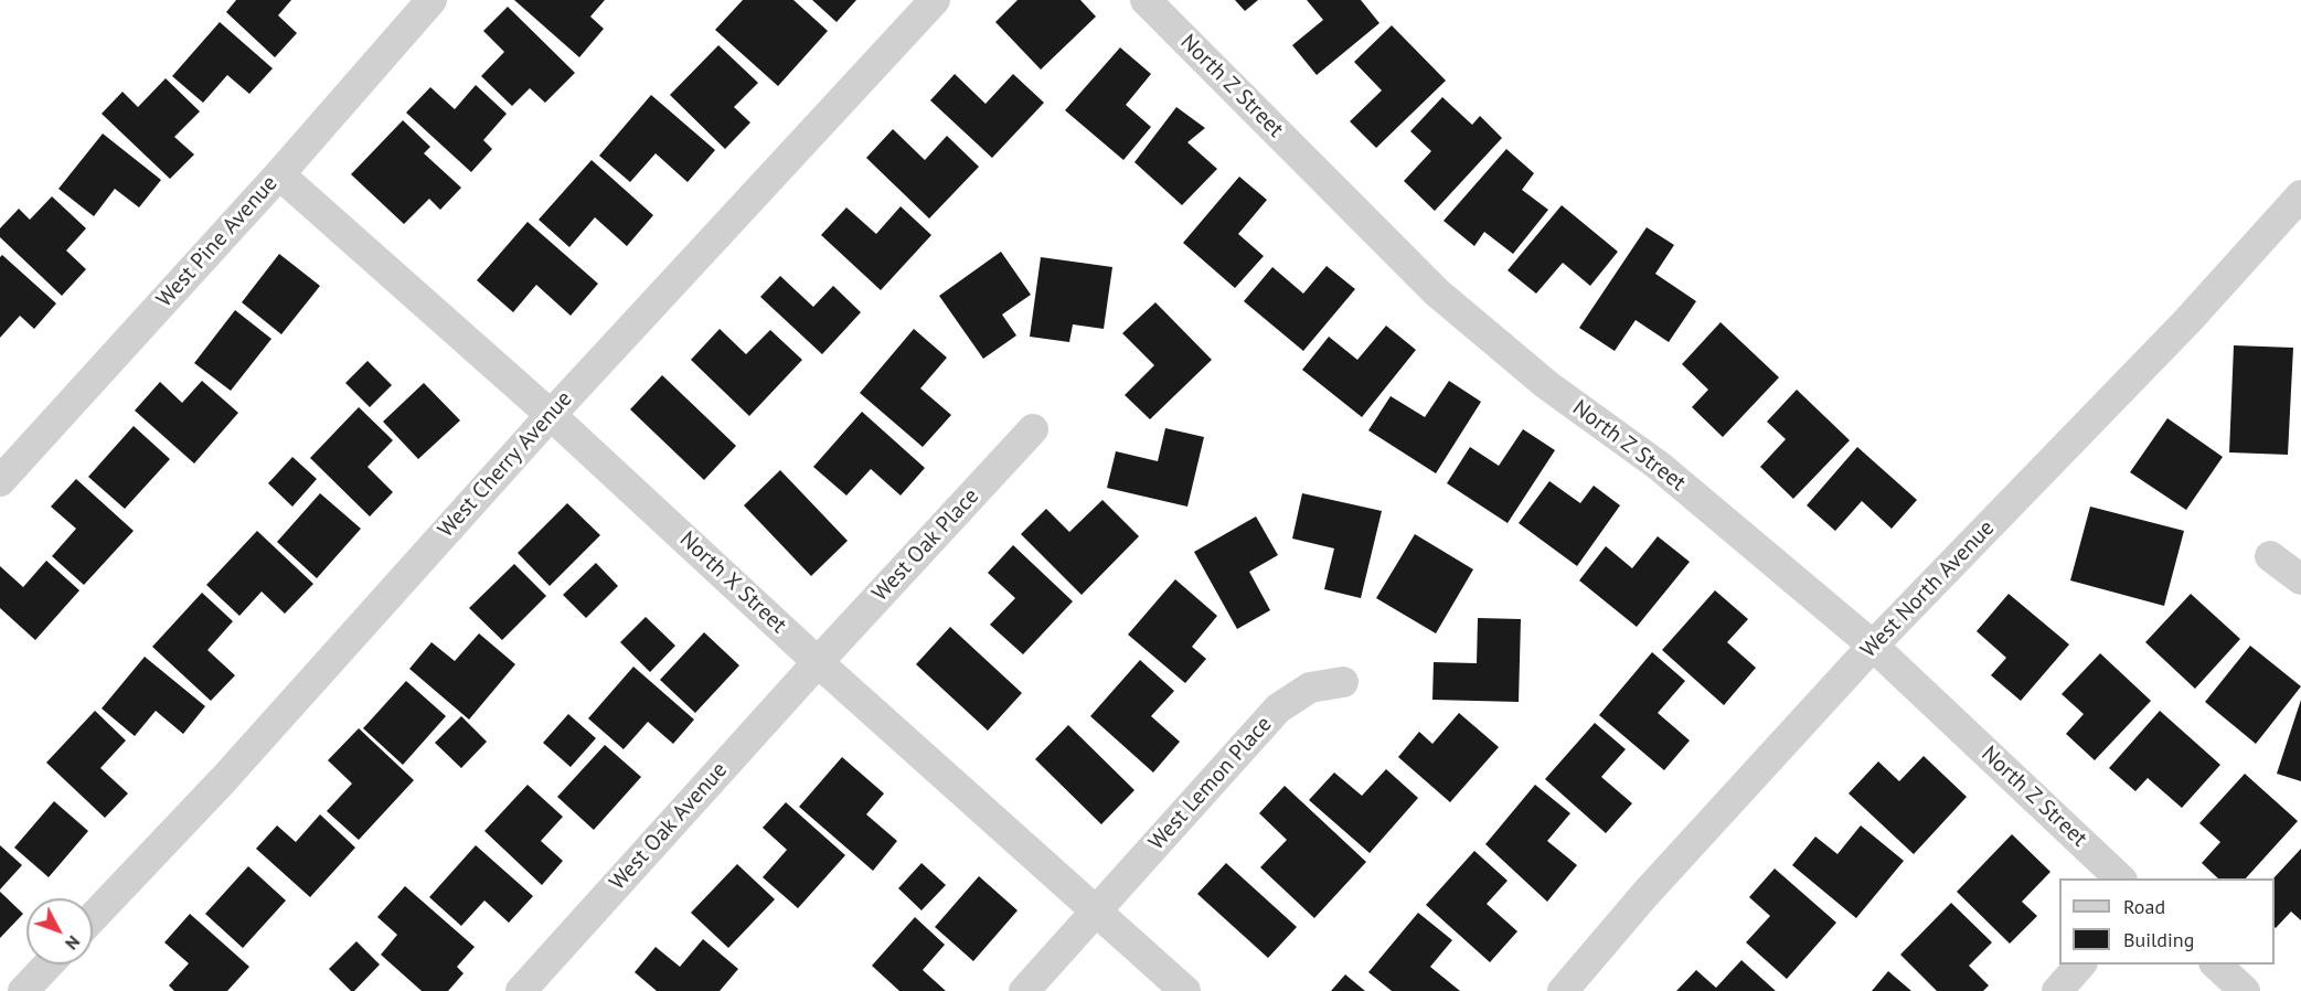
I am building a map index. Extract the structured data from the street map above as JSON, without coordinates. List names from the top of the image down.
{
  "streets": {
    "street": [
      "North Z Street",
      "West Pine Avenue",
      "West Cherry Avenue",
      "West Oak Place",
      "North X Street",
      "West North Avenue",
      "West Lemon Place",
      "West Oak Avenue"
    ]
  },
  "crossings": [
    ["North Z Street", "West North Avenue"],
    ["West Pine Avenue", "North X Street"],
    ["West Cherry Avenue", "North X Street"],
    ["West Oak Place", "North X Street"],
    ["West Oak Place", "West Oak Avenue"],
    ["North X Street", "West Lemon Place"],
    ["North X Street", "West Oak Avenue"]
  ],
  "legend": ["Road", "Building"],
  "north": "bottom right"
}
